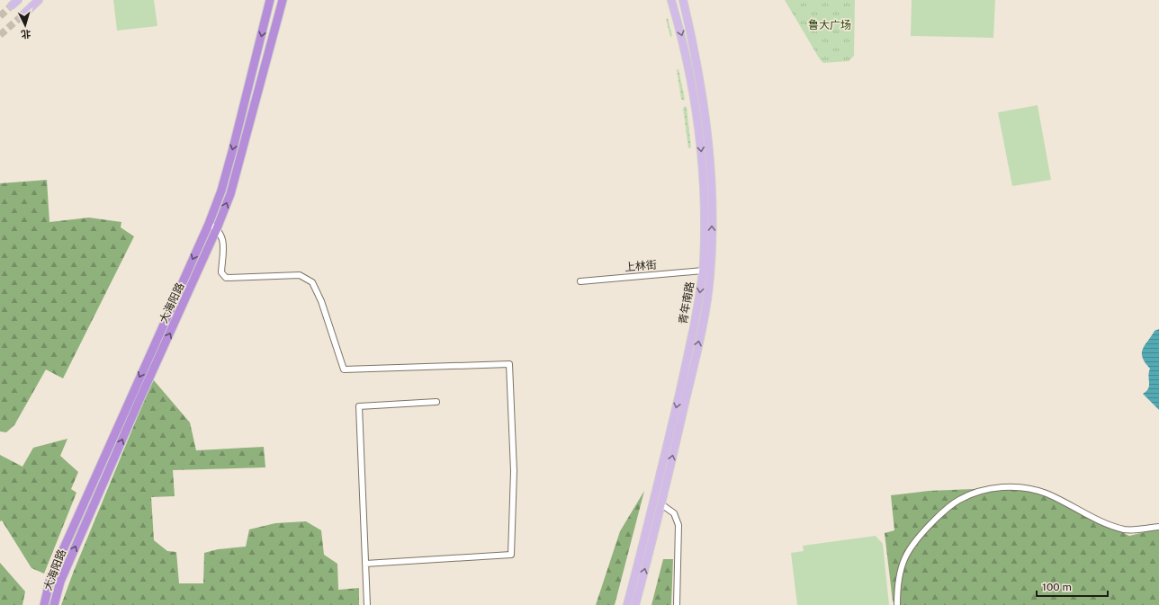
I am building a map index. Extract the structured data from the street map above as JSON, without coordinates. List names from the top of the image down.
{
  "streets": {
    "highway": ["大海阳路"],
    "main road": ["青年南路"],
    "street": ["上林街"]
  },
  "crossings": [
    ["上林街", "青年南路"]
  ],
  "parks": ["鲁大广场"],
  "scale_bar": "100 m",
  "north": "bottom"
}
